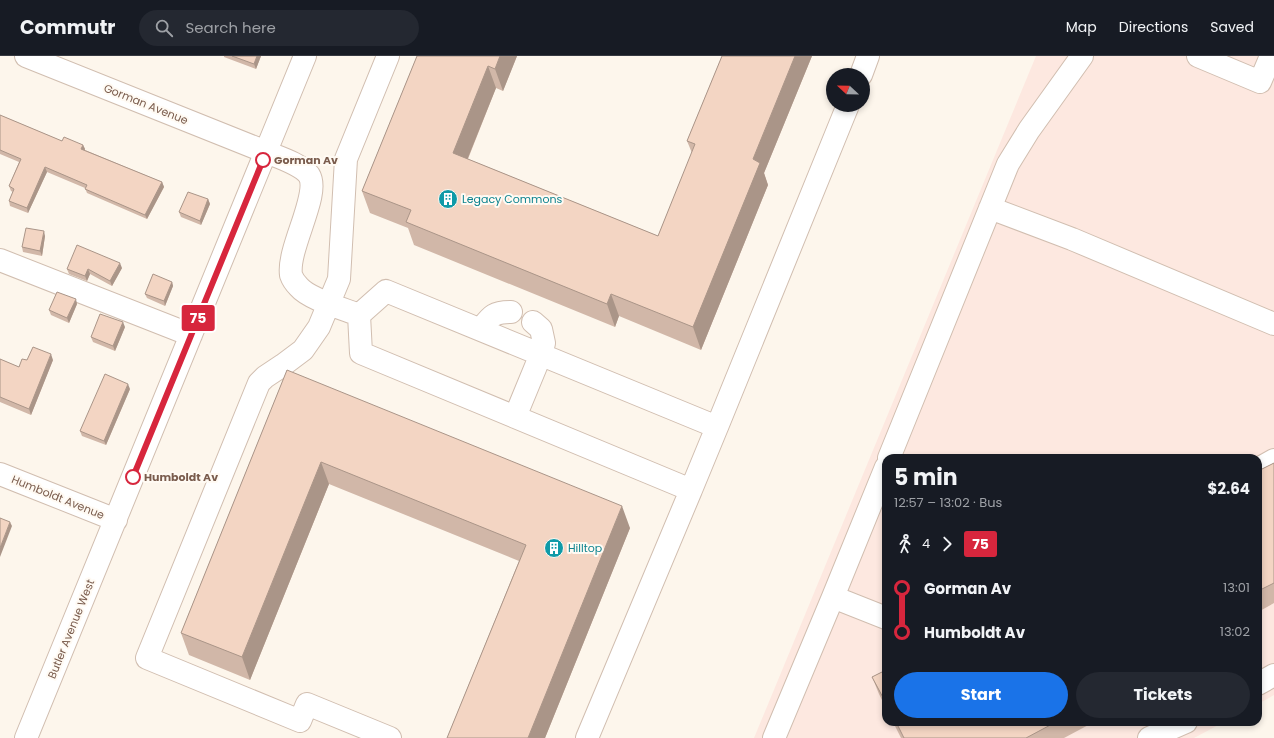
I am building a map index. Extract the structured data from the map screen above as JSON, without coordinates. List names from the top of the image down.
{
  "streets": {
    "street": ["Gorman Avenue", "Humboldt Avenue", "Butler Avenue West"]
  },
  "crossings": [
    ["Gorman Avenue", "Butler Avenue West"],
    ["Humboldt Avenue", "Butler Avenue West"]
  ],
  "places": {
    "other": ["Gorman Av", "Humboldt Av"],
    "building": ["Legacy Commons", "Hilltop"]
  },
  "lines": ["bus line 75"],
  "north": "left",
  "page": {
    "header": "Commutr",
    "search": "Search here",
    "nav": ["Map", "Directions", "Saved"],
    "on_map": "75",
    "heading": ["5 min", "12:57 – 13:02 · Bus", "$2.64"],
    "legs": ["4", "75"],
    "list": [
      {
        "name": "Gorman Av",
        "value": "13:01"
      },
      {
        "name": "Humboldt Av",
        "value": "13:02"
      }
    ],
    "buttons": ["Start", "Tickets"]
  }
}
